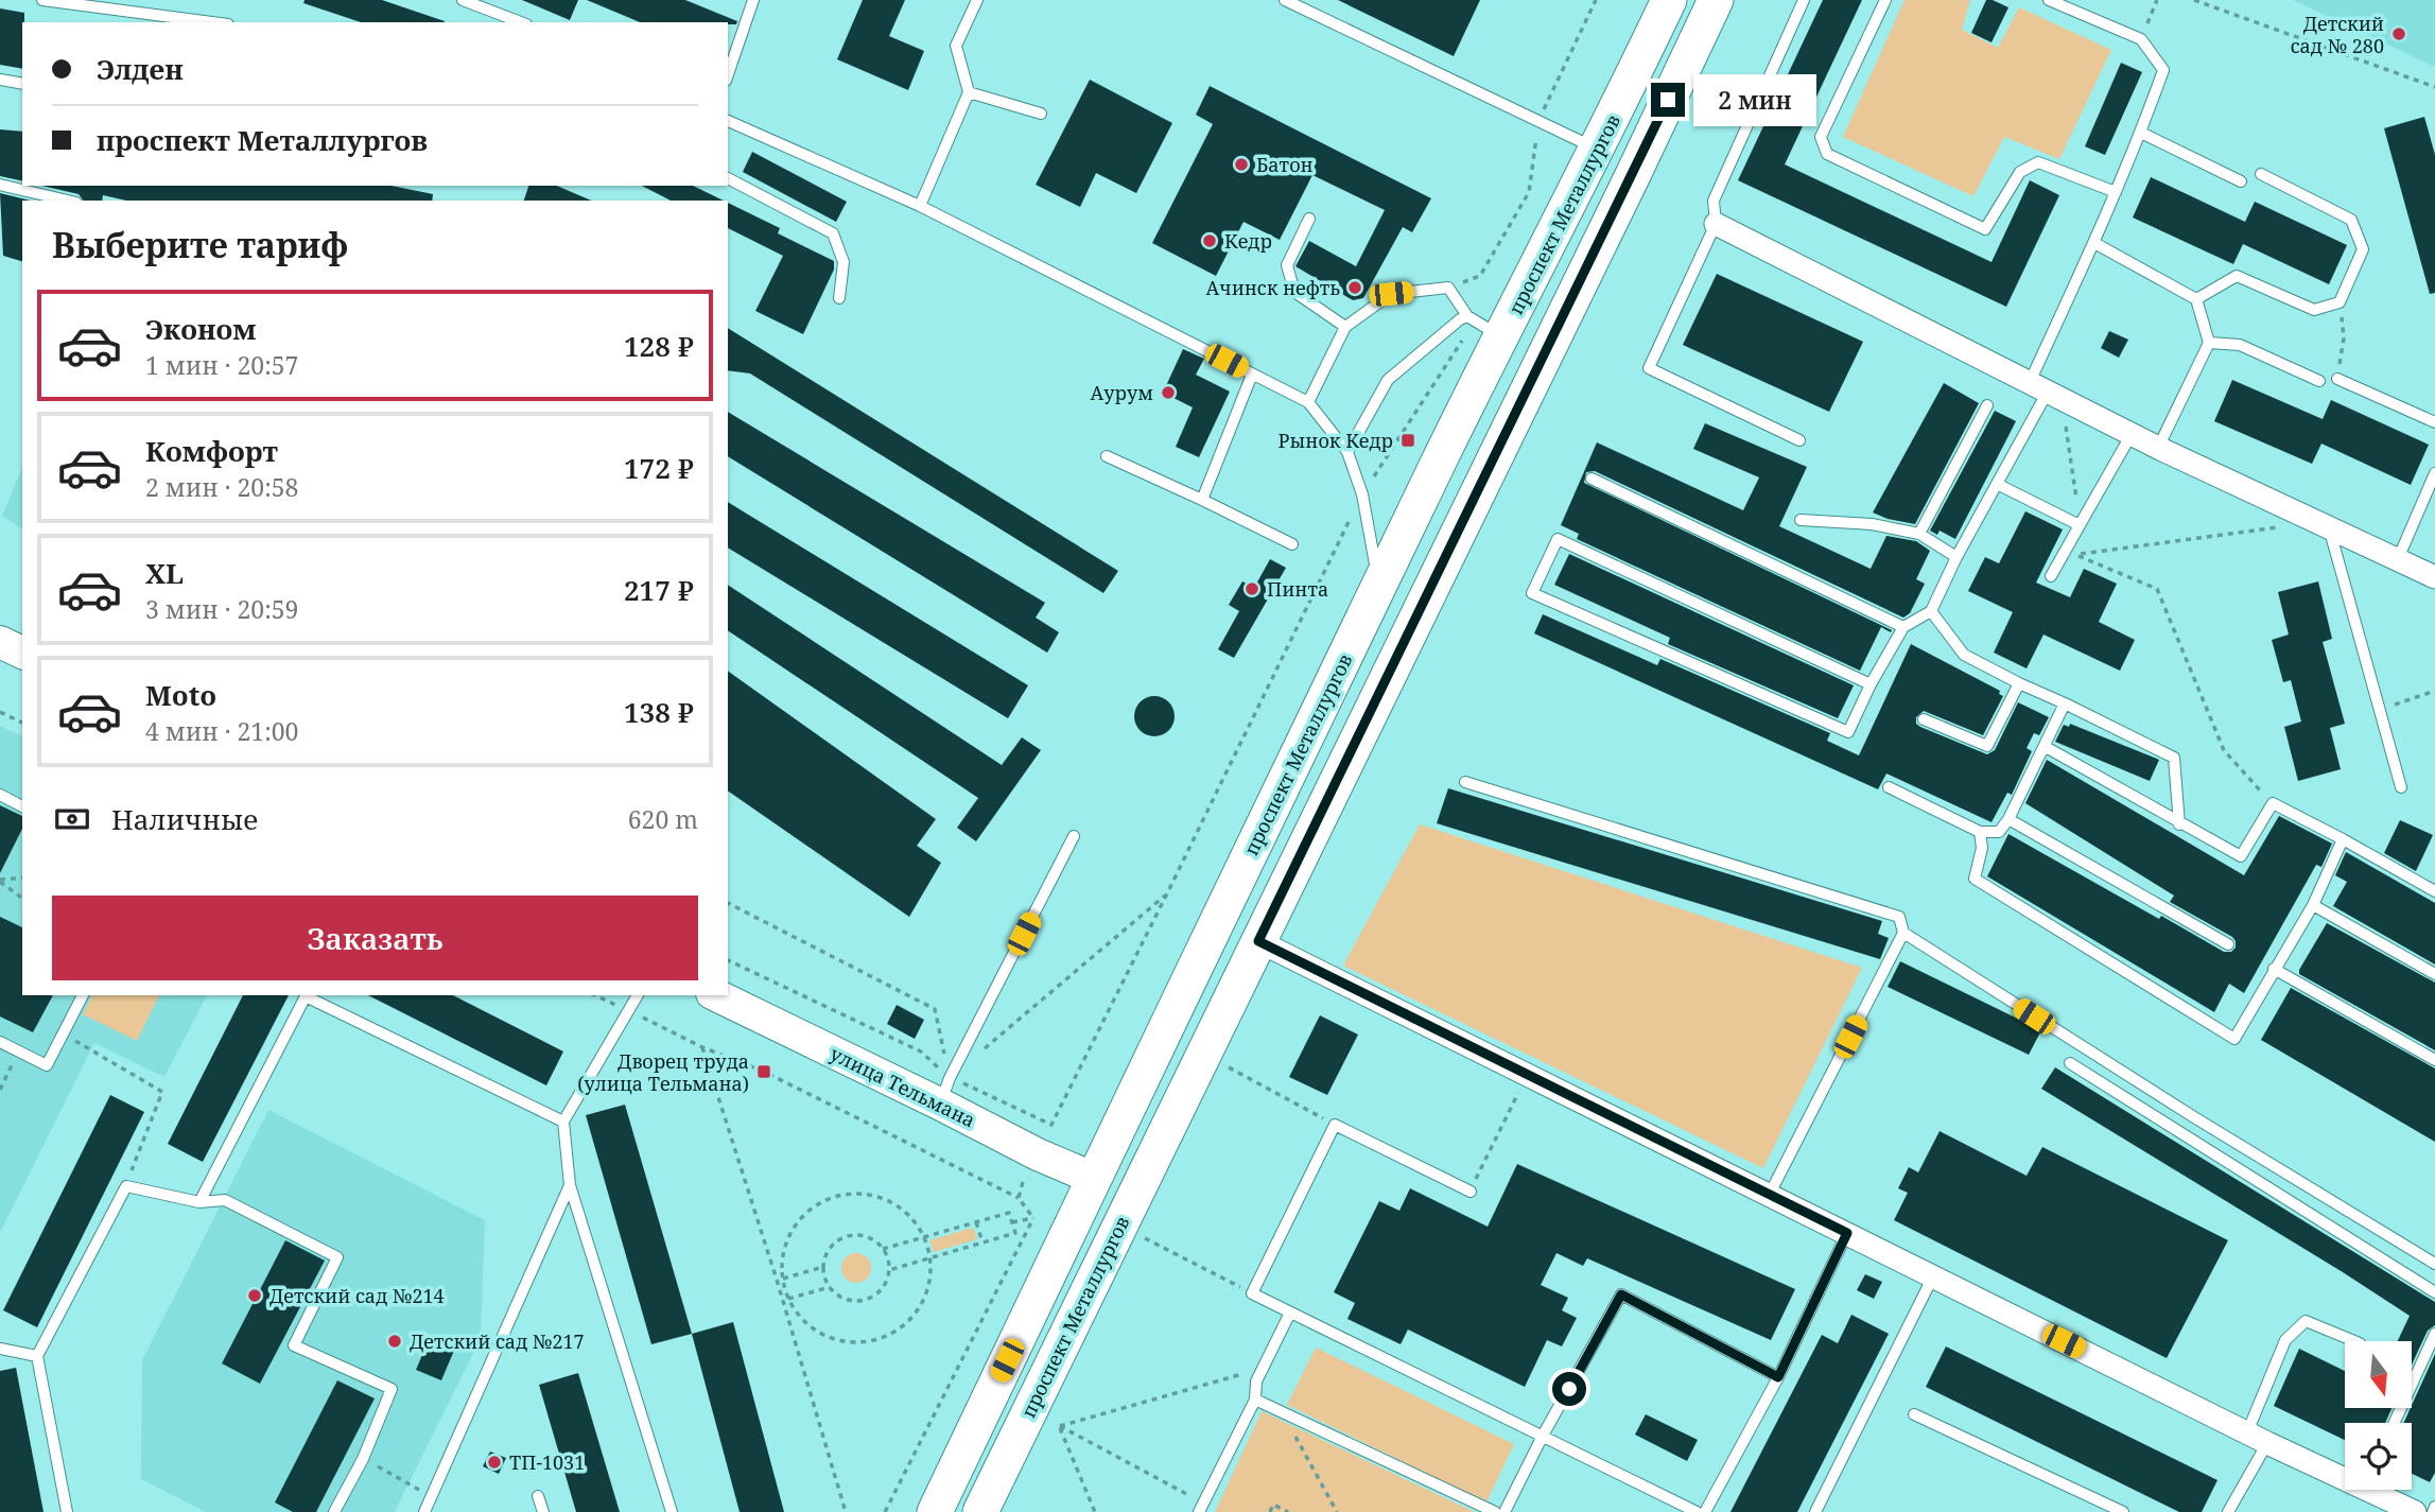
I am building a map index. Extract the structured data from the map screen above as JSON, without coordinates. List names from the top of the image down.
{
  "streets": {
    "main road": ["проспект Металлургов", "улица Тельмана"]
  },
  "crossings": [
    ["проспект Металлургов", "улица Тельмана"]
  ],
  "places": {
    "other": [
      "Детский сад № 280",
      "Батон",
      "Кедр",
      "Ачинск нефть",
      "Аурум",
      "Пинта",
      "Детский сад №214",
      "Детский сад №217",
      "ТП-1031"
    ],
    "transit": ["Рынок Кедр", "Дворец труда (улица Тельмана)"]
  },
  "north": "bottom",
  "page": {
    "banner": ["Элден", "проспект Металлургов"],
    "bubble": "2 мин",
    "heading": "Выберите тариф",
    "list": [
      {
        "name": "Эконом",
        "note": "1 мин · 20:57",
        "value": "128 ₽"
      },
      {
        "name": "Комфорт",
        "note": "2 мин · 20:58",
        "value": "172 ₽"
      },
      {
        "name": "XL",
        "note": "3 мин · 20:59",
        "value": "217 ₽"
      },
      {
        "name": "Moto",
        "note": "4 мин · 21:00",
        "value": "138 ₽"
      }
    ],
    "pay": ["Наличные", "620 m"],
    "buttons": "Заказать"
  }
}
